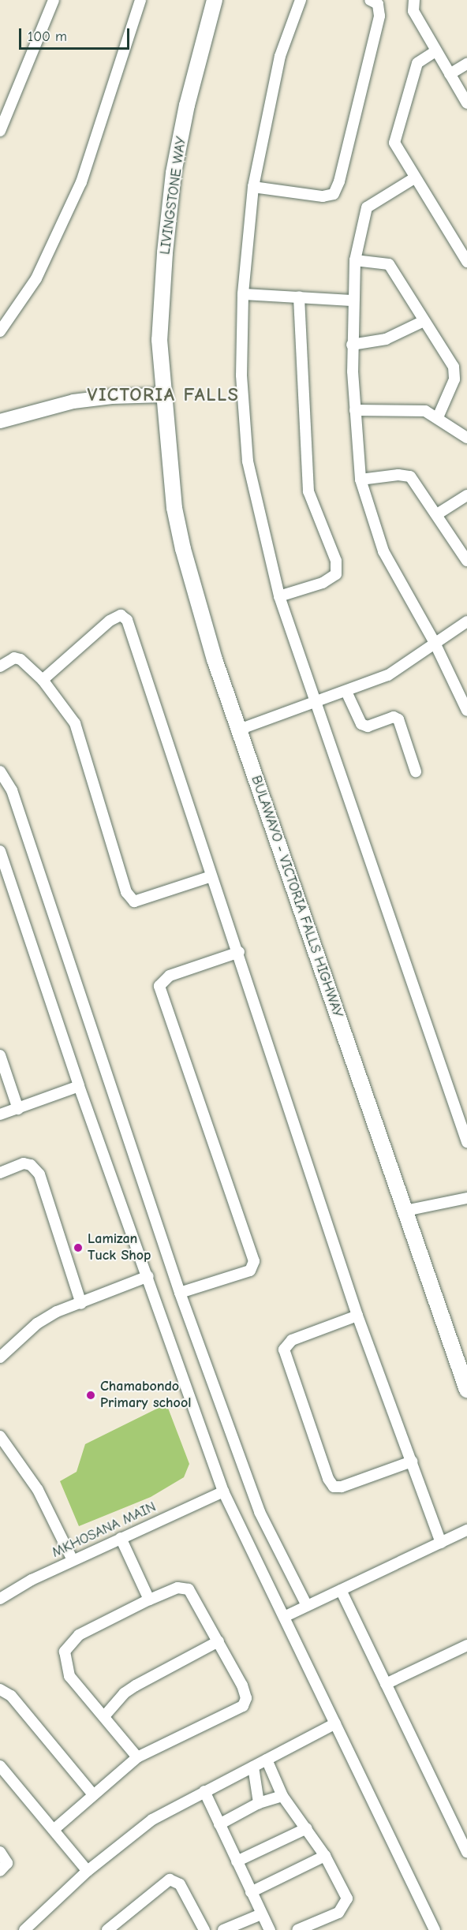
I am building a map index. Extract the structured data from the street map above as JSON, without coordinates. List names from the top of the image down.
{
  "streets": {
    "highway": ["LIVINGSTONE WAY", "BULAWAYO - VICTORIA FALLS HIGHWAY"],
    "street": ["MKHOSANA MAIN"]
  },
  "crossings": [
    ["LIVINGSTONE WAY", "BULAWAYO - VICTORIA FALLS HIGHWAY"]
  ],
  "districts": ["VICTORIA FALLS"],
  "places": ["Lamizan Tuck Shop", "Chamabondo Primary school"],
  "scale_bar": "100 m"
}
